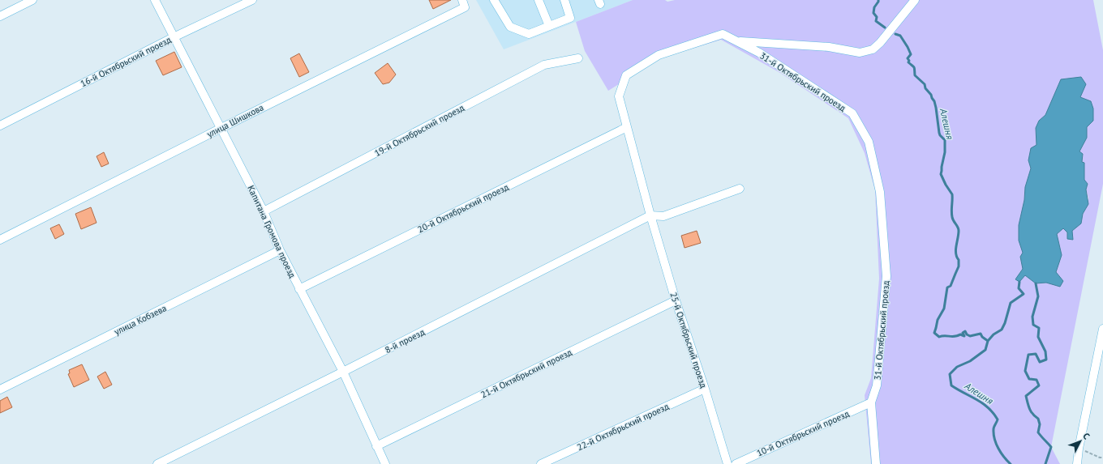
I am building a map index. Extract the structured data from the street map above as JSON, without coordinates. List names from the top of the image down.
{
  "streets": {
    "street": [
      "16-й Октябрьский проезд",
      "31-й Октябрьский проезд",
      "улица Шишкова",
      "19-й Октябрьский проезд",
      "20-й Октябрьский проезд",
      "Капитана Громова проезд",
      "улица Кобзева",
      "25-й Октябрьский проезд",
      "8-й проезд",
      "21-й Октябрьский проезд",
      "22-й Октябрьский проезд",
      "10-й Октябрьский проезд"
    ]
  },
  "crossings": [
    ["16-й Октябрьский проезд", "Капитана Громова проезд"],
    ["31-й Октябрьский проезд", "25-й Октябрьский проезд"],
    ["31-й Октябрьский проезд", "10-й Октябрьский проезд"],
    ["улица Шишкова", "Капитана Громова проезд"],
    ["19-й Октябрьский проезд", "Капитана Громова проезд"],
    ["20-й Октябрьский проезд", "Капитана Громова проезд"],
    ["20-й Октябрьский проезд", "25-й Октябрьский проезд"],
    ["Капитана Громова проезд", "улица Кобзева"],
    ["Капитана Громова проезд", "8-й проезд"],
    ["Капитана Громова проезд", "21-й Октябрьский проезд"],
    ["25-й Октябрьский проезд", "8-й проезд"],
    ["25-й Октябрьский проезд", "21-й Октябрьский проезд"],
    ["25-й Октябрьский проезд", "22-й Октябрьский проезд"]
  ],
  "water": ["Алешня"],
  "north": "top right"
}
